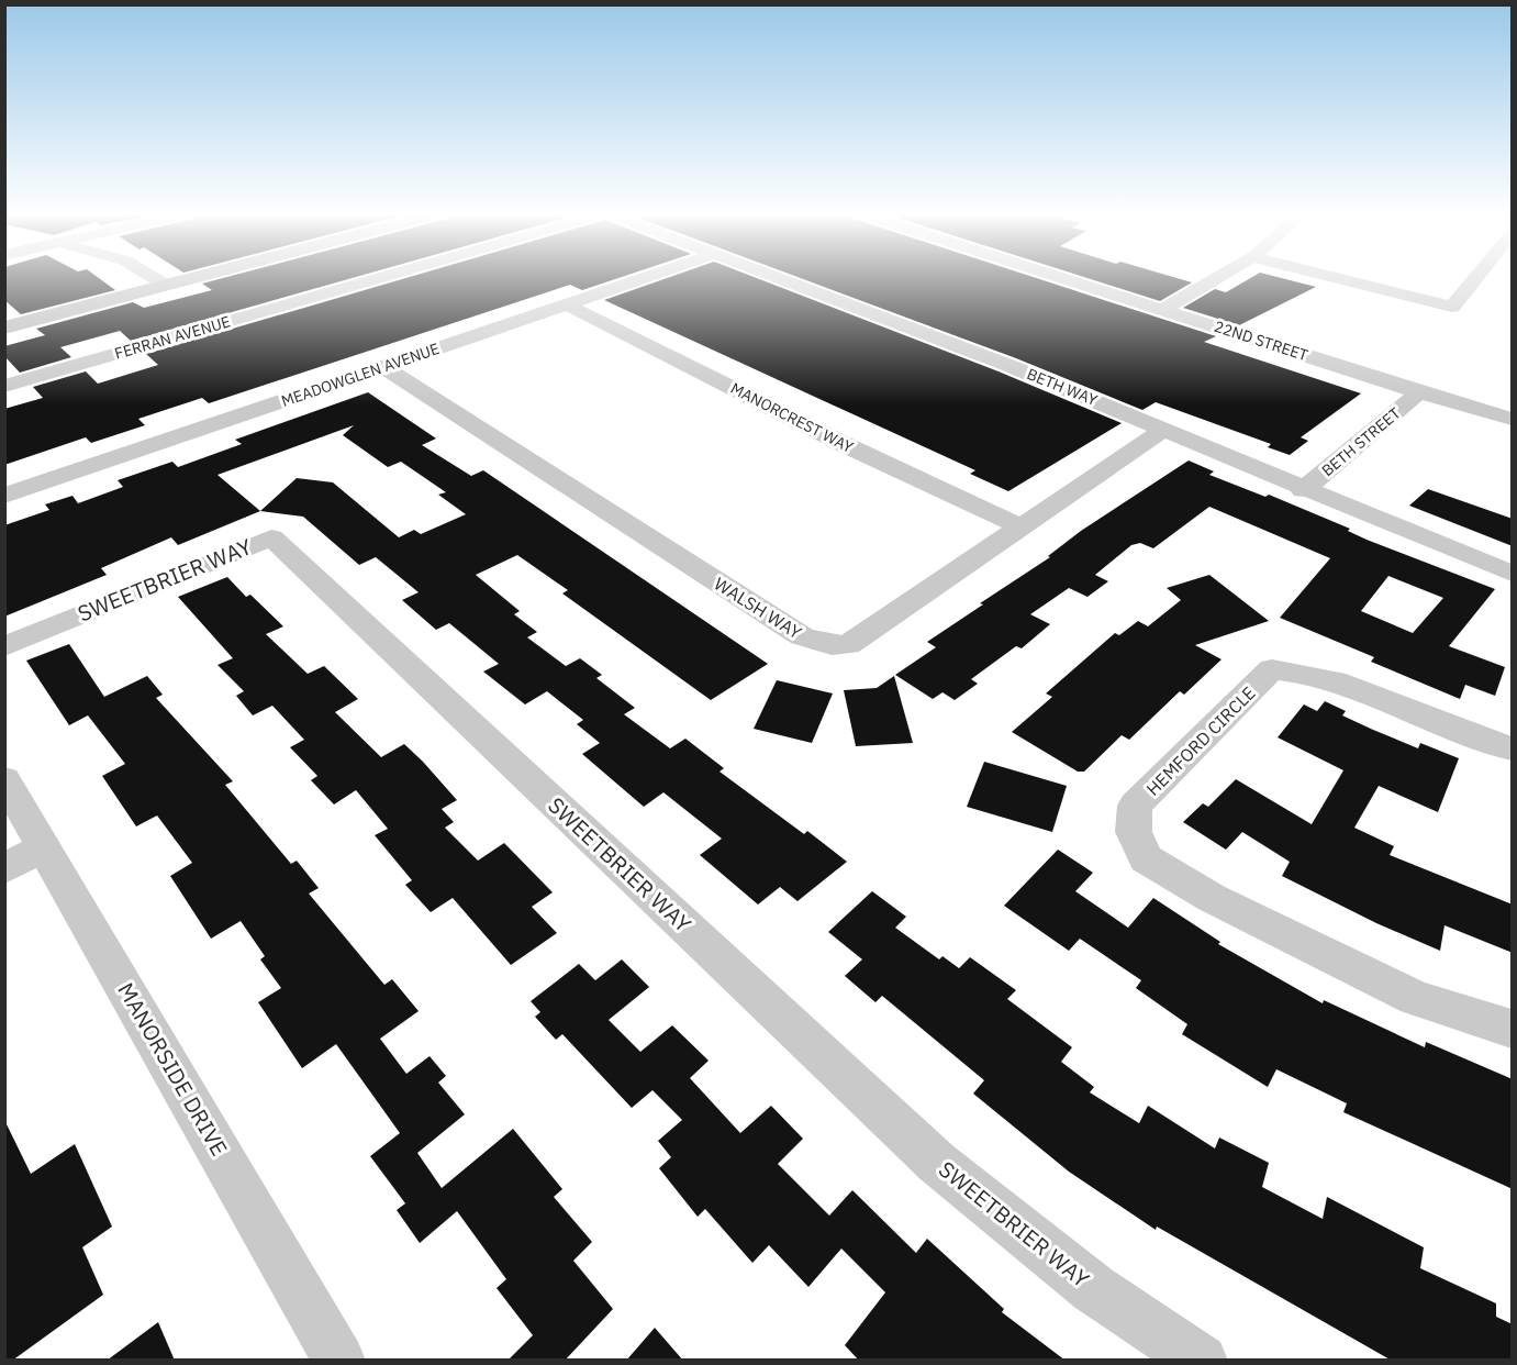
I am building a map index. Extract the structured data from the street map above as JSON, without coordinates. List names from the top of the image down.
{
  "streets": {
    "street": [
      "FERRAN AVENUE",
      "22ND STREET",
      "MEADOWGLEN AVENUE",
      "BETH WAY",
      "MANORCREST WAY",
      "BETH STREET",
      "SWEETBRIER WAY",
      "WALSH WAY",
      "HEMFORD CIRCLE",
      "MANORSIDE DRIVE"
    ]
  },
  "crossings": [
    ["22ND STREET", "BETH STREET"],
    ["MEADOWGLEN AVENUE", "MANORCREST WAY"],
    ["MEADOWGLEN AVENUE", "WALSH WAY"],
    ["BETH WAY", "BETH STREET"],
    ["BETH WAY", "WALSH WAY"],
    ["MANORCREST WAY", "WALSH WAY"]
  ]
}
